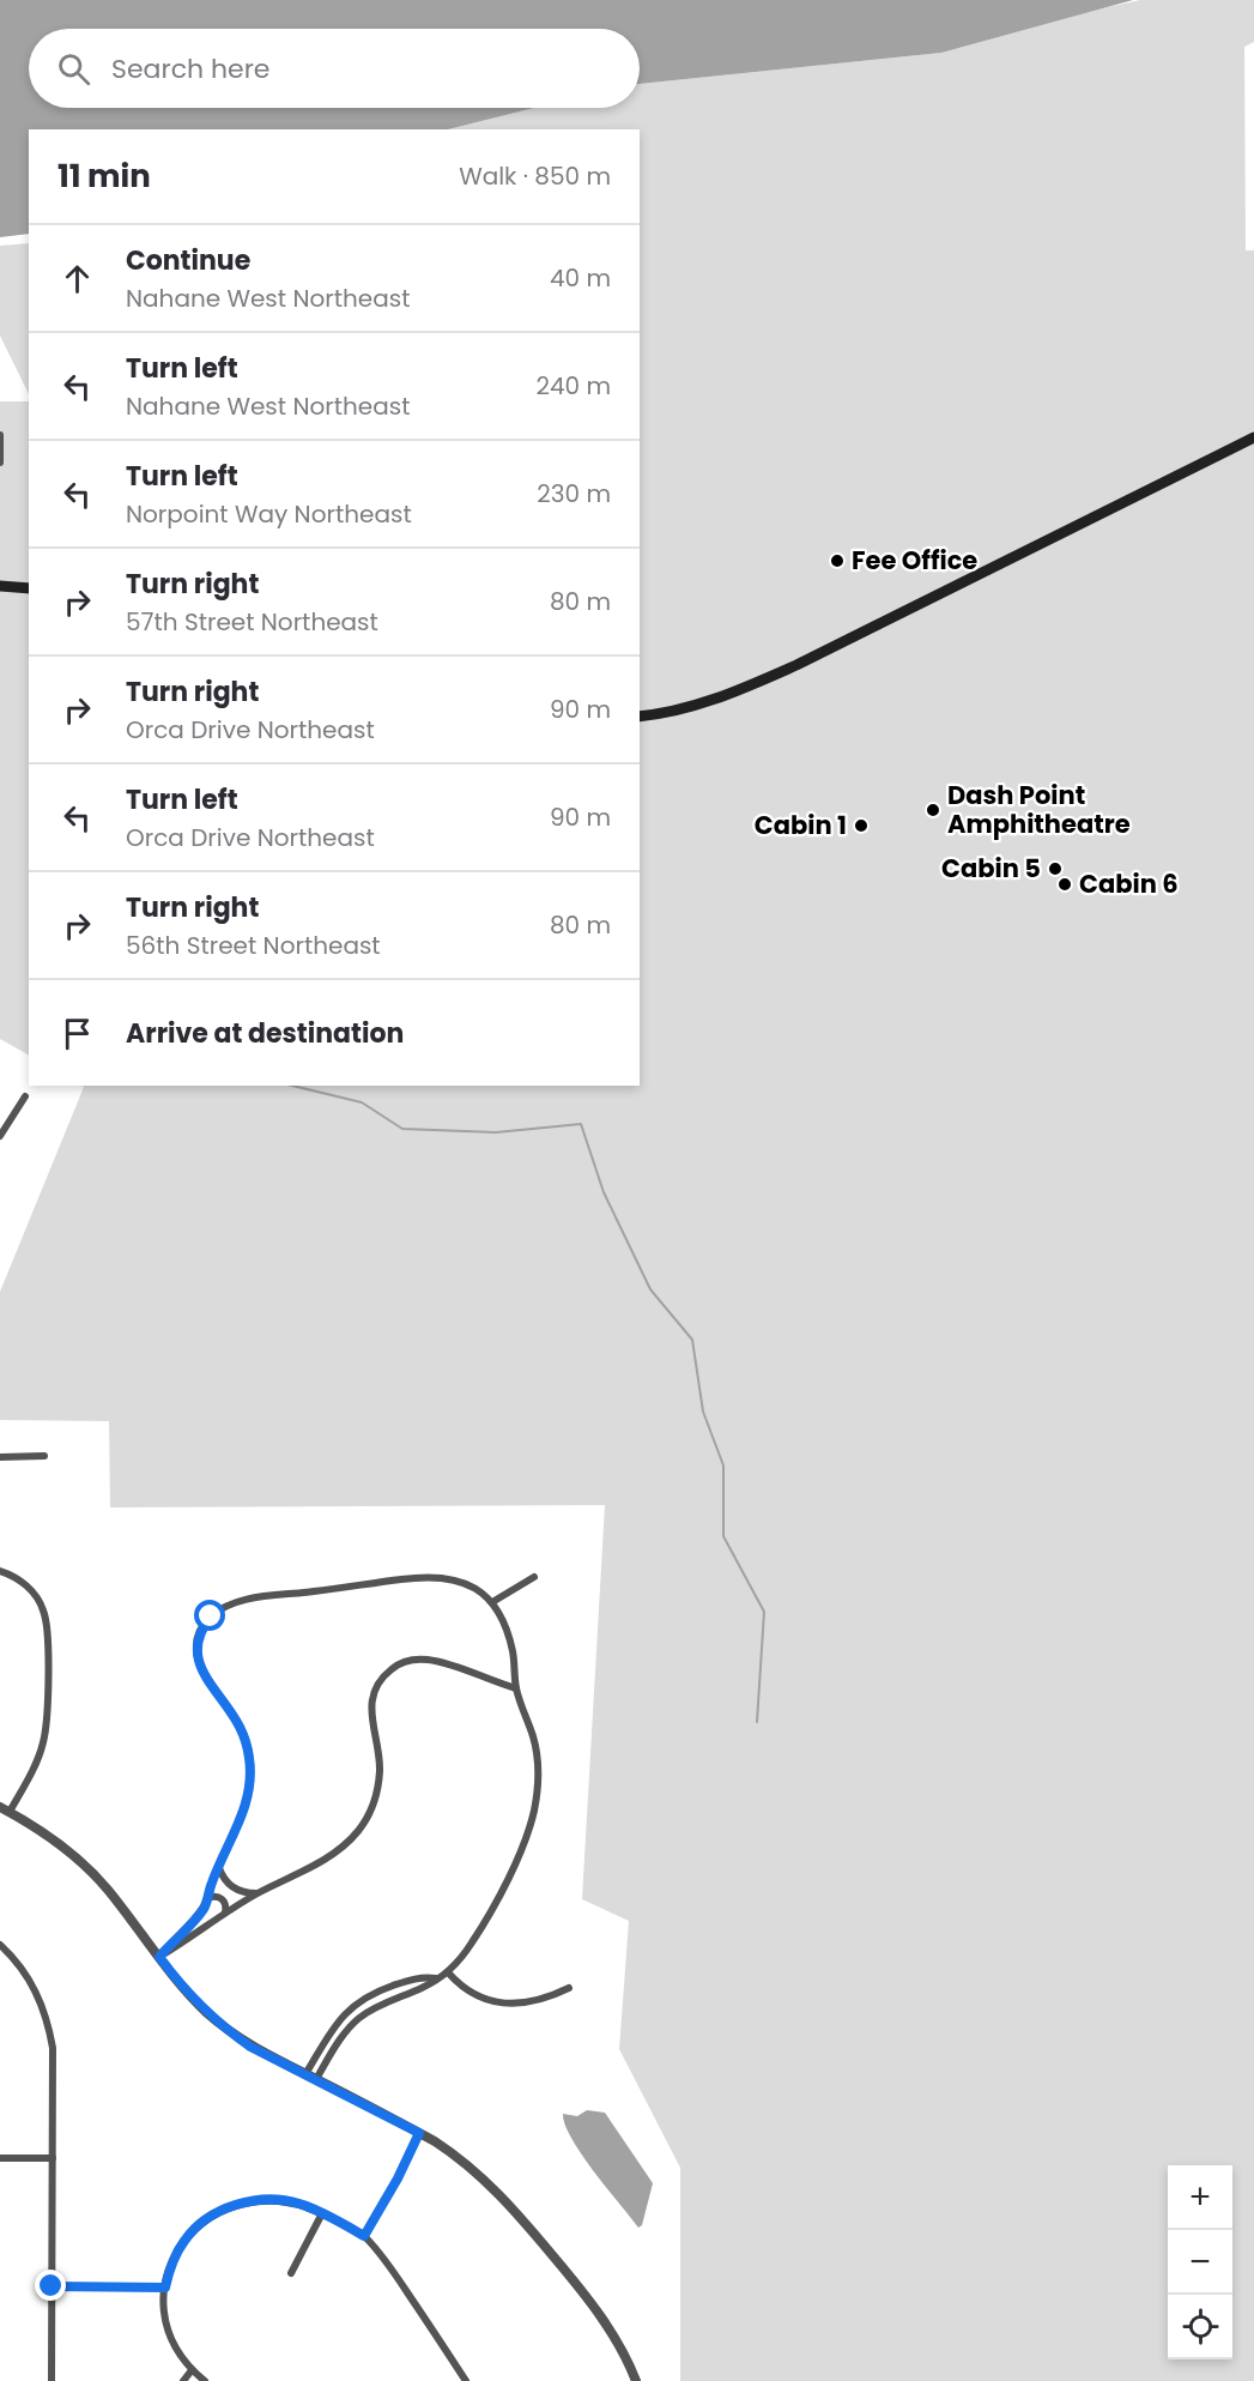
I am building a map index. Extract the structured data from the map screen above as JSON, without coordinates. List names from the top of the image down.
{
  "places": [
    "Fee Office",
    "Dash Point Amphitheatre",
    "Cabin 1",
    "Cabin 5",
    "Cabin 6"
  ],
  "page": {
    "search": "Search here",
    "heading": ["11 min", "Walk · 850 m"],
    "list": [
      ["Continue", "Nahane West Northeast", "40 m"],
      ["Turn left", "Nahane West Northeast", "240 m"],
      ["Turn left", "Norpoint Way Northeast", "230 m"],
      ["Turn right", "57th Street Northeast", "80 m"],
      ["Turn right", "Orca Drive Northeast", "90 m"],
      ["Turn left", "Orca Drive Northeast", "90 m"],
      ["Turn right", "56th Street Northeast", "80 m"],
      "Arrive at destination"
    ],
    "map_buttons": ["+", "−"]
  }
}
